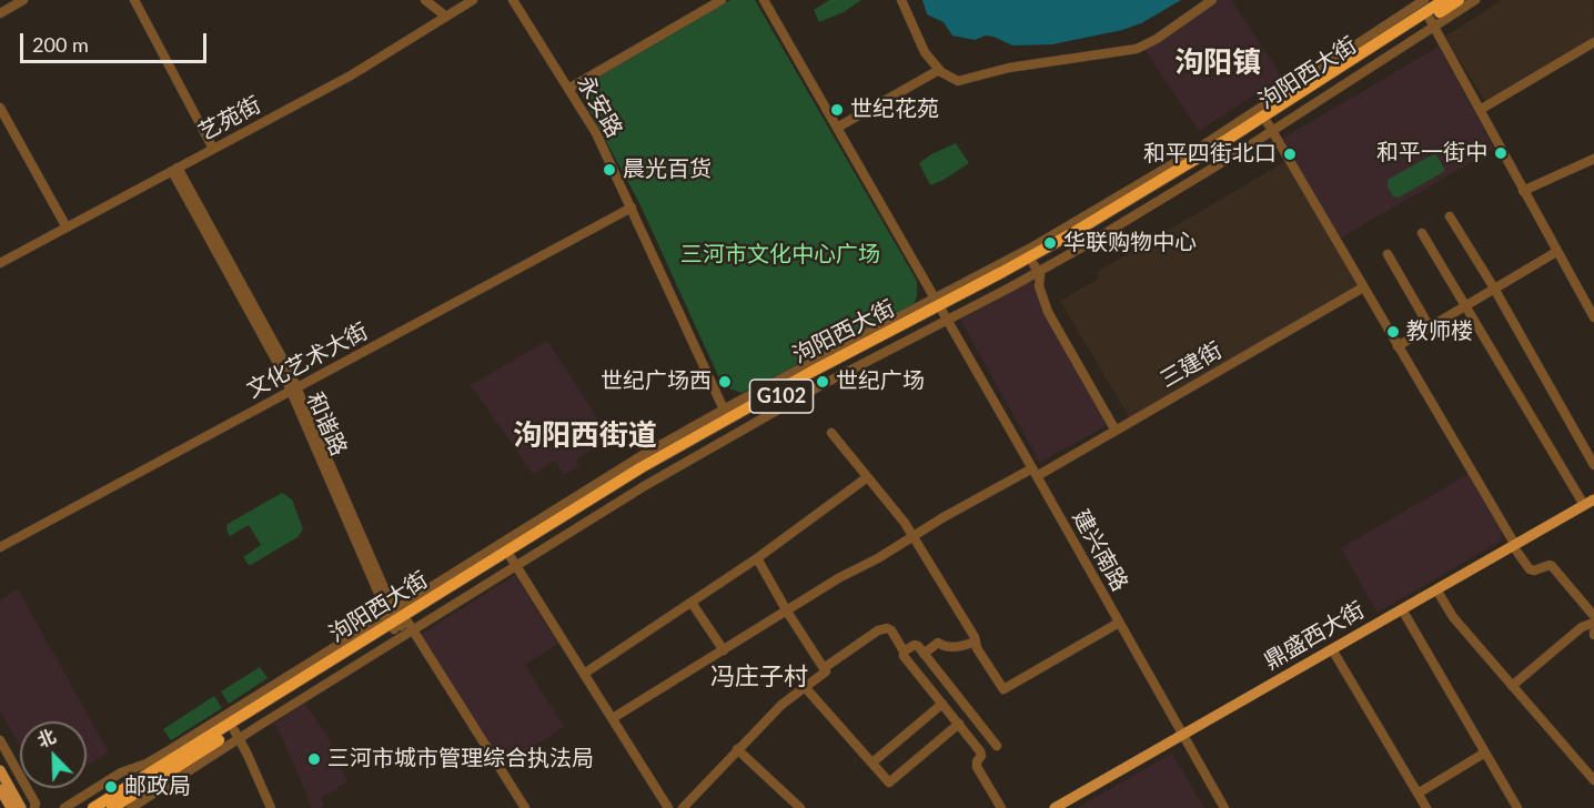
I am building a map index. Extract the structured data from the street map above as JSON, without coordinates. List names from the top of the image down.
{
  "streets": {
    "highway": ["泃阳西大街", "G102"],
    "main road": ["鼎盛西大街"],
    "street": [
      "永安路",
      "艺苑街",
      "文化艺术大街",
      "三建街",
      "和谐路",
      "建兴南路"
    ]
  },
  "crossings": [
    ["泃阳西大街", "永安路"],
    ["泃阳西大街", "和谐路"],
    ["泃阳西大街", "建兴南路"],
    ["永安路", "文化艺术大街"],
    ["艺苑街", "和谐路"],
    ["文化艺术大街", "和谐路"],
    ["三建街", "建兴南路"],
    ["建兴南路", "鼎盛西大街"]
  ],
  "districts": ["泃阳镇", "泃阳西街道", "冯庄子村"],
  "parks": ["三河市文化中心广场"],
  "places": [
    "世纪花苑",
    "和平一街中",
    "和平四街北口",
    "晨光百货",
    "华联购物中心",
    "教师楼",
    "世纪广场西",
    "世纪广场",
    "三河市城市管理综合执法局",
    "邮政局"
  ],
  "scale_bar": "200 m",
  "north": "top left"
}
